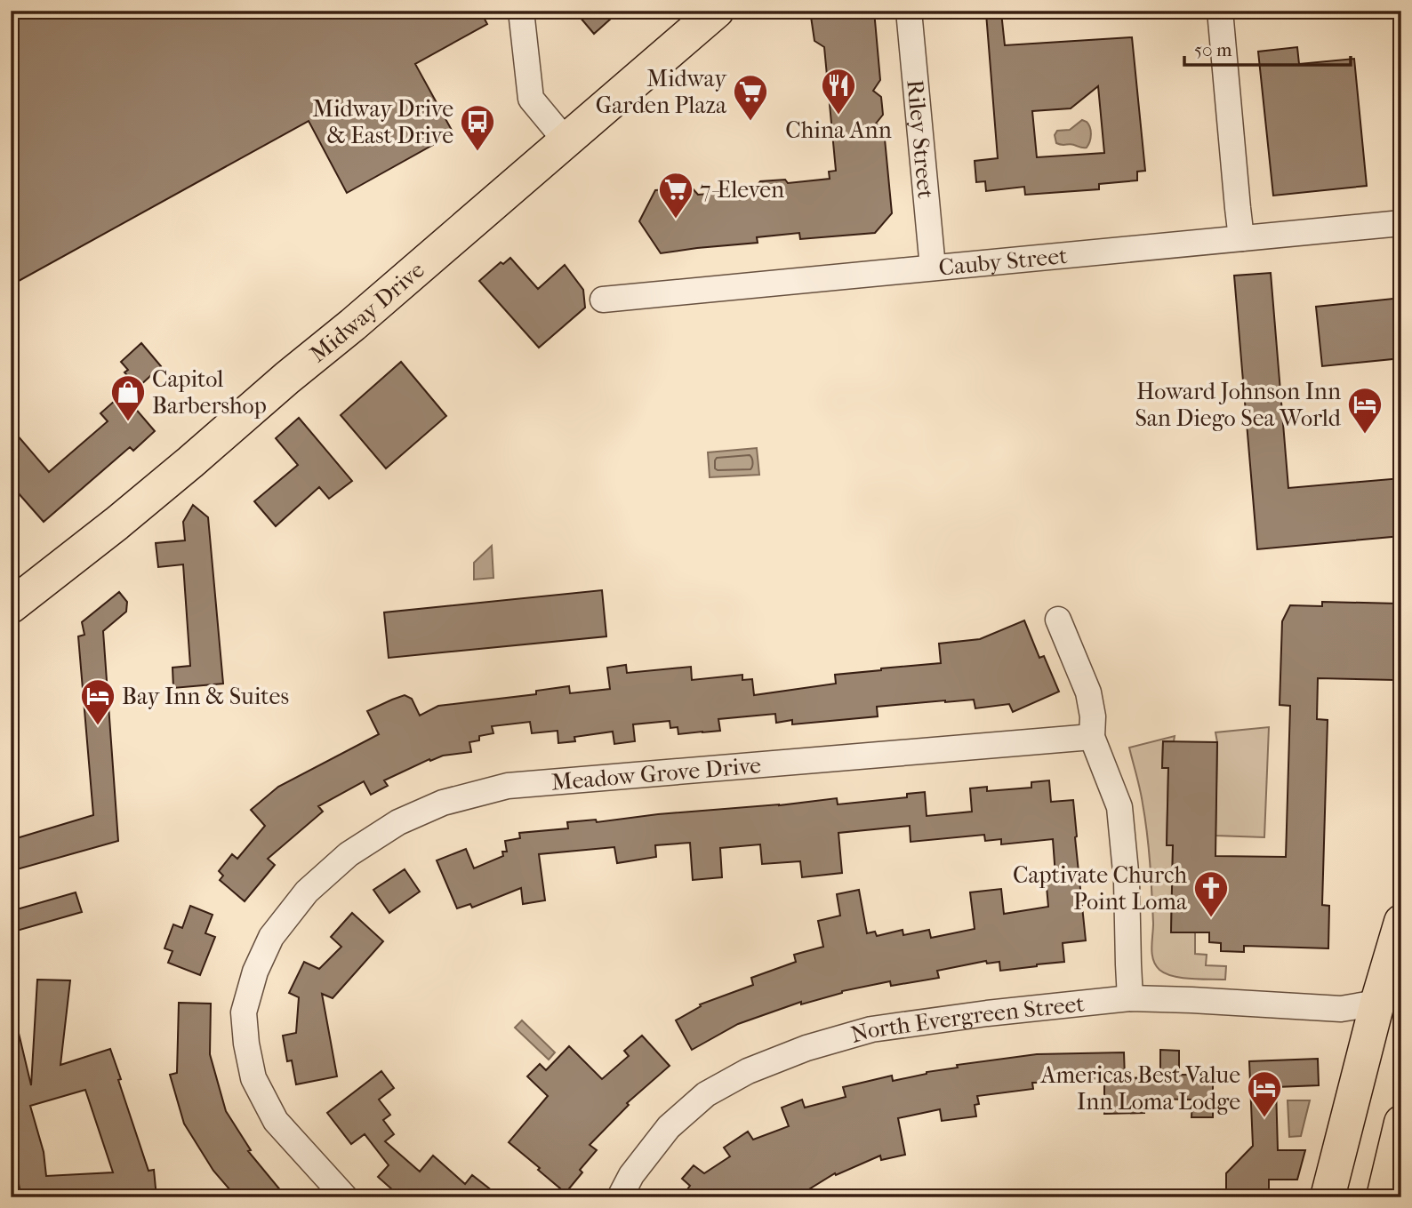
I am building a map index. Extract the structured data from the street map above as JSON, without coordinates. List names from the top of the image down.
{
  "streets": {
    "main road": ["Midway Drive"],
    "street": [
      "Riley Street",
      "Cauby Street",
      "Meadow Grove Drive",
      "North Evergreen Street"
    ]
  },
  "crossings": [
    ["Riley Street", "Cauby Street"]
  ],
  "places": {
    "restaurant": ["China Ann"],
    "supermarket": ["Midway Garden Plaza", "7-Eleven"],
    "bus stop": ["Midway Drive & East Drive"],
    "shop": ["Capitol Barbershop"],
    "hotel": ["Howard Johnson Inn San Diego Sea World", "Bay Inn & Suites", "Americas Best Value Inn Loma Lodge"],
    "church": ["Captivate Church Point Loma"]
  },
  "scale_bar": "50 m"
}
